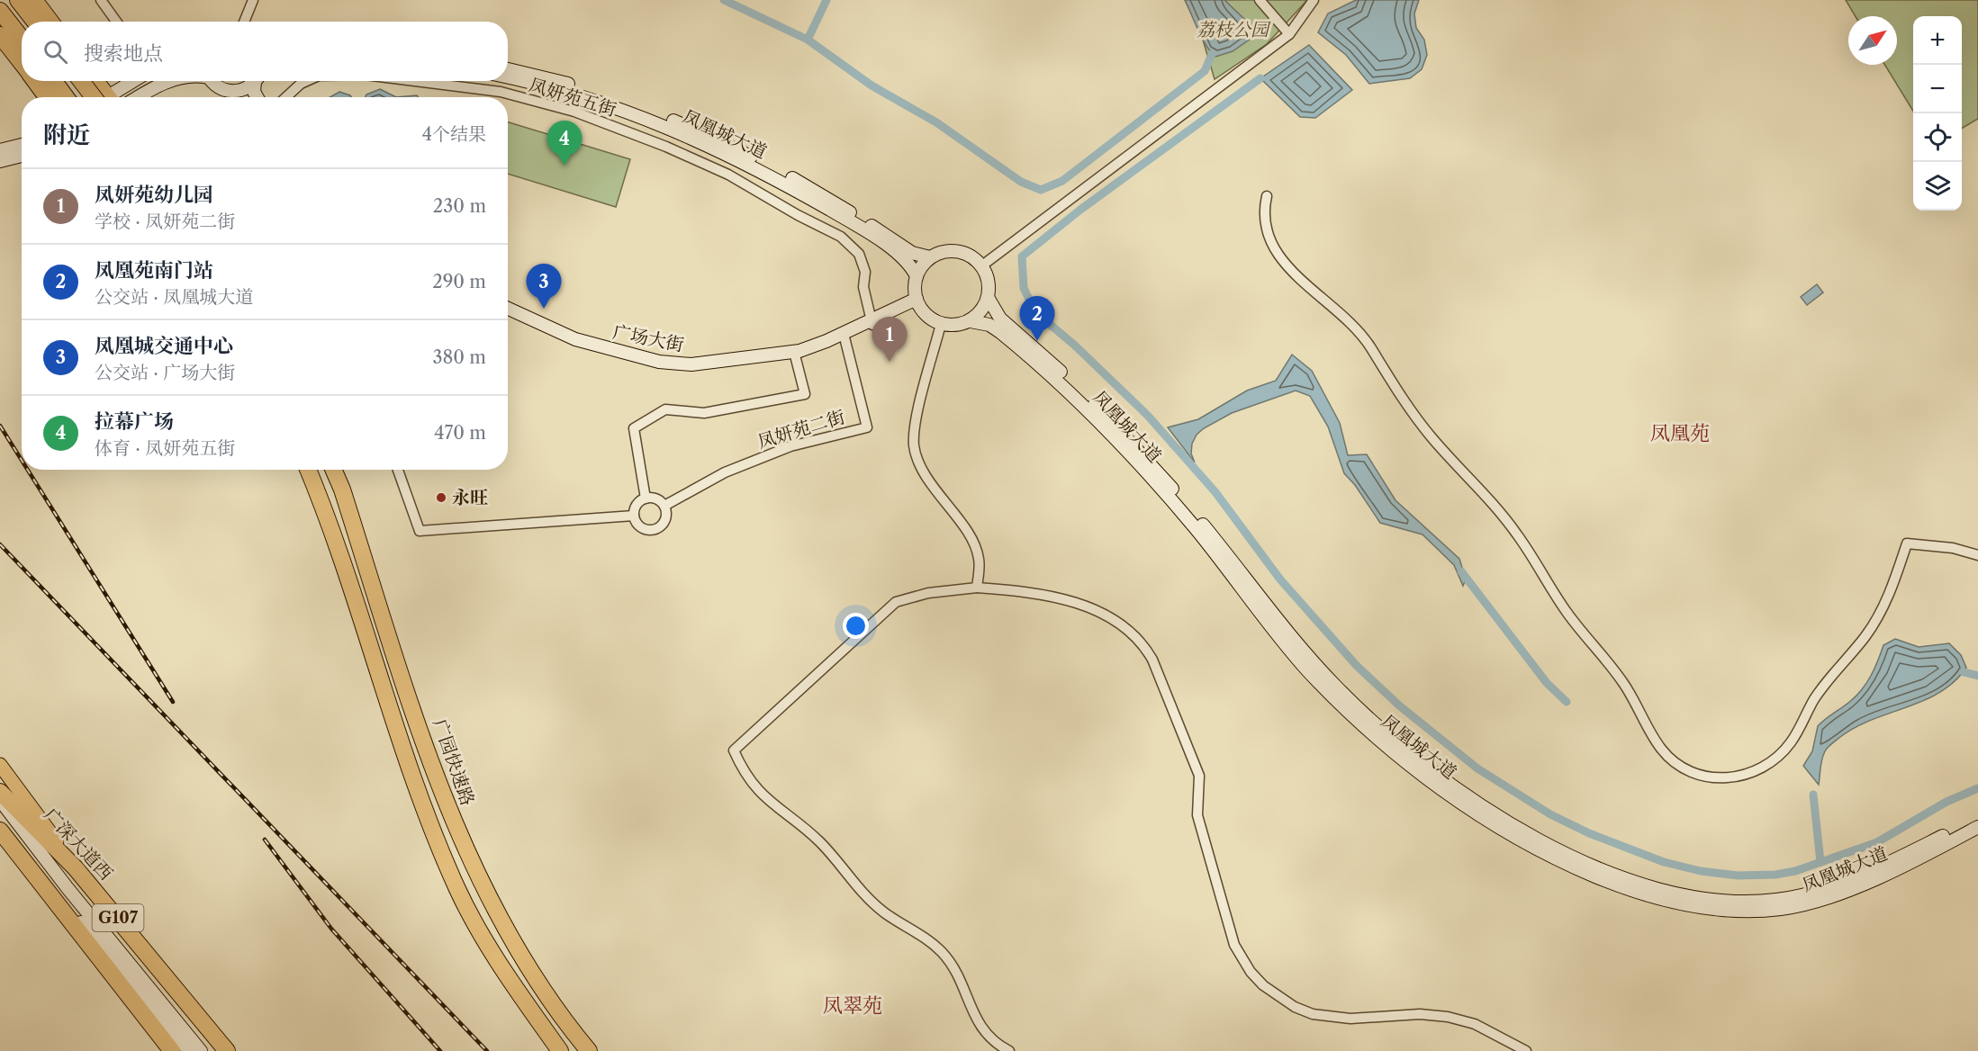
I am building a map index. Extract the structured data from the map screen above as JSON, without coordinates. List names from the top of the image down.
{
  "streets": {
    "highway": ["广园快速路", "广深大道西", "G107"],
    "main road": ["凤凰城大道", "广场大街"],
    "street": ["凤妍苑五街", "凤妍苑二街"]
  },
  "crossings": [
    ["凤妍苑五街", "广场大街"],
    ["凤凰城大道", "广场大街"],
    ["广场大街", "凤妍苑二街"]
  ],
  "districts": ["凤凰苑", "凤翠苑"],
  "parks": ["荔枝公园"],
  "places": ["永旺"],
  "north": "top right",
  "page": {
    "map_buttons": ["+", "−"],
    "search": "搜索地点",
    "heading": ["附近", "4个结果"],
    "pins": [
      "4",
      "3",
      "2",
      "1"
    ],
    "list": [
      {
        "mark": "1",
        "name": "凤妍苑幼儿园",
        "note": "学校 · 凤妍苑二街",
        "value": "230 m"
      },
      {
        "mark": "2",
        "name": "凤凰苑南门站",
        "note": "公交站 · 凤凰城大道",
        "value": "290 m"
      },
      {
        "mark": "3",
        "name": "凤凰城交通中心",
        "note": "公交站 · 广场大街",
        "value": "380 m"
      },
      {
        "mark": "4",
        "name": "拉幕广场",
        "note": "体育 · 凤妍苑五街",
        "value": "470 m"
      }
    ]
  }
}
